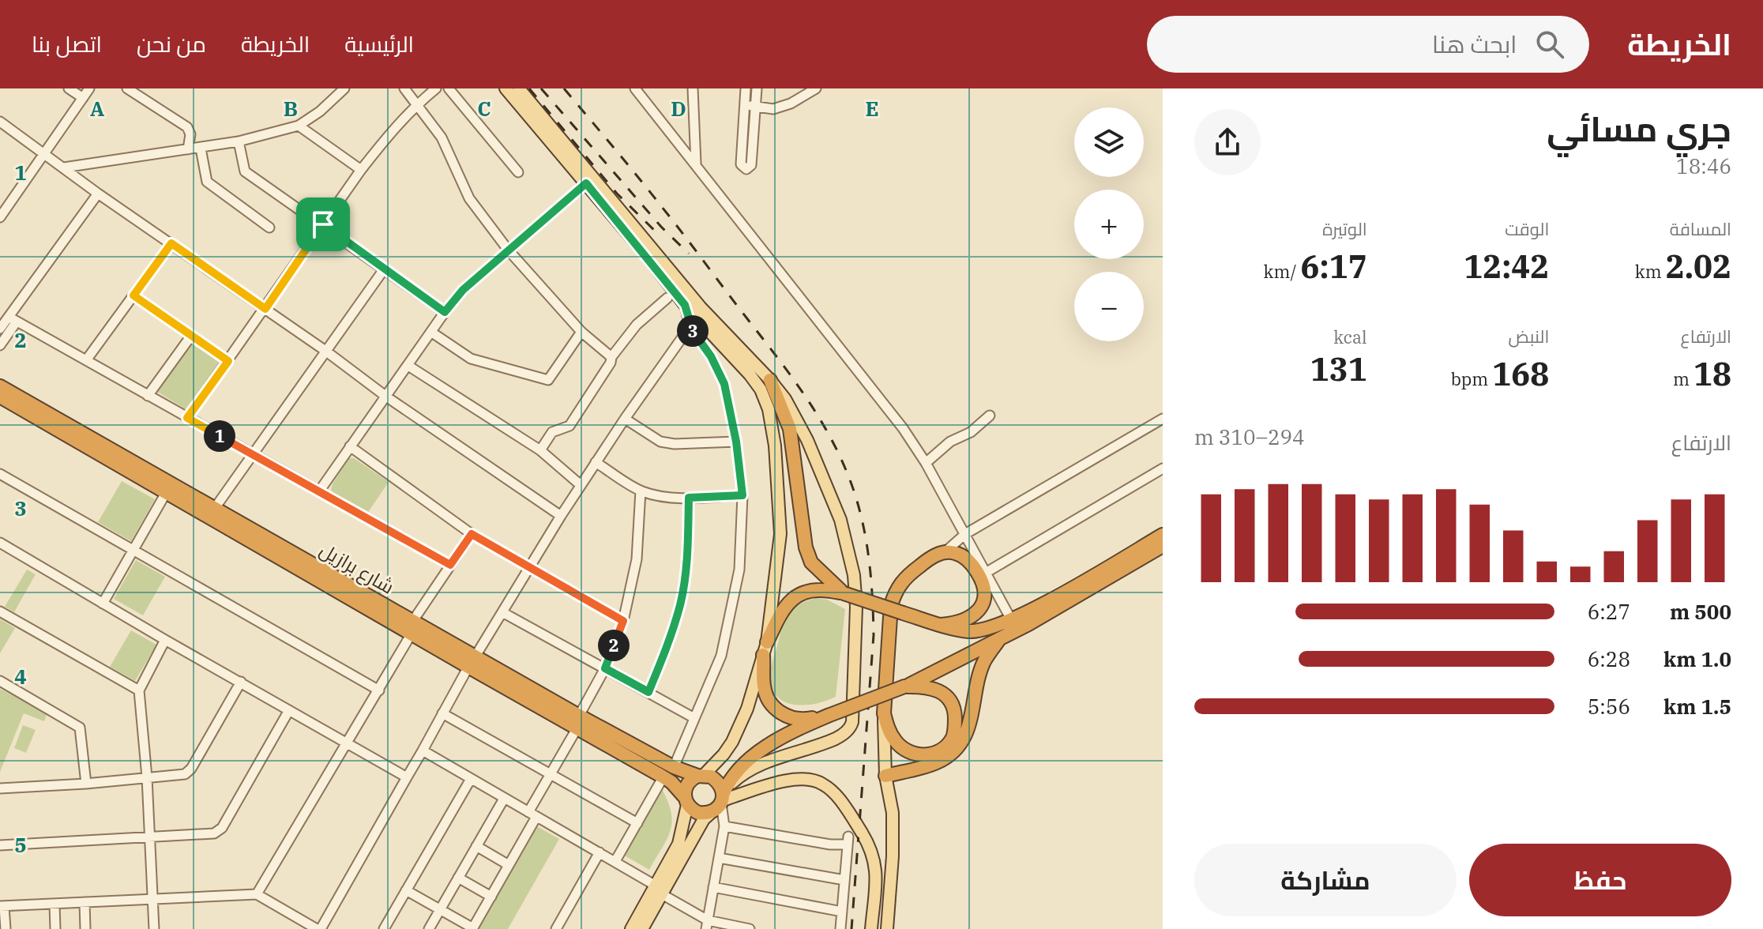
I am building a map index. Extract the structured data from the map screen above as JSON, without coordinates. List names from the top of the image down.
{
  "streets": {
    "highway": ["شارع برازيل"]
  },
  "page": {
    "header": "الخريطة",
    "search": "ابحث هنا",
    "nav": [
      "الرئيسية",
      "الخريطة",
      "من نحن",
      "اتصل بنا"
    ],
    "heading": ["جري مسائي", "18:46"],
    "map_buttons": ["+", "−"],
    "stats": [
      ["المسافة", "2.02 km"],
      ["الوقت", "12:42"],
      ["الوتيرة", "6:17 /km"],
      ["الارتفاع", "18 m"],
      ["النبض", "168 bpm"],
      ["kcal", "131"]
    ],
    "pins": ["3", "1", "2"],
    "chart": ["الارتفاع", "294–310 m"],
    "list": [
      {
        "name": "500 m",
        "note": "6:27"
      },
      {
        "name": "1.0 km",
        "note": "6:28"
      },
      {
        "name": "1.5 km",
        "note": "5:56"
      }
    ],
    "buttons": ["حفظ", "مشاركة"]
  },
  "grid": {
    "columns": [
      "A",
      "B",
      "C",
      "D",
      "E"
    ],
    "rows": [
      "1",
      "2",
      "3",
      "4",
      "5"
    ]
  }
}
